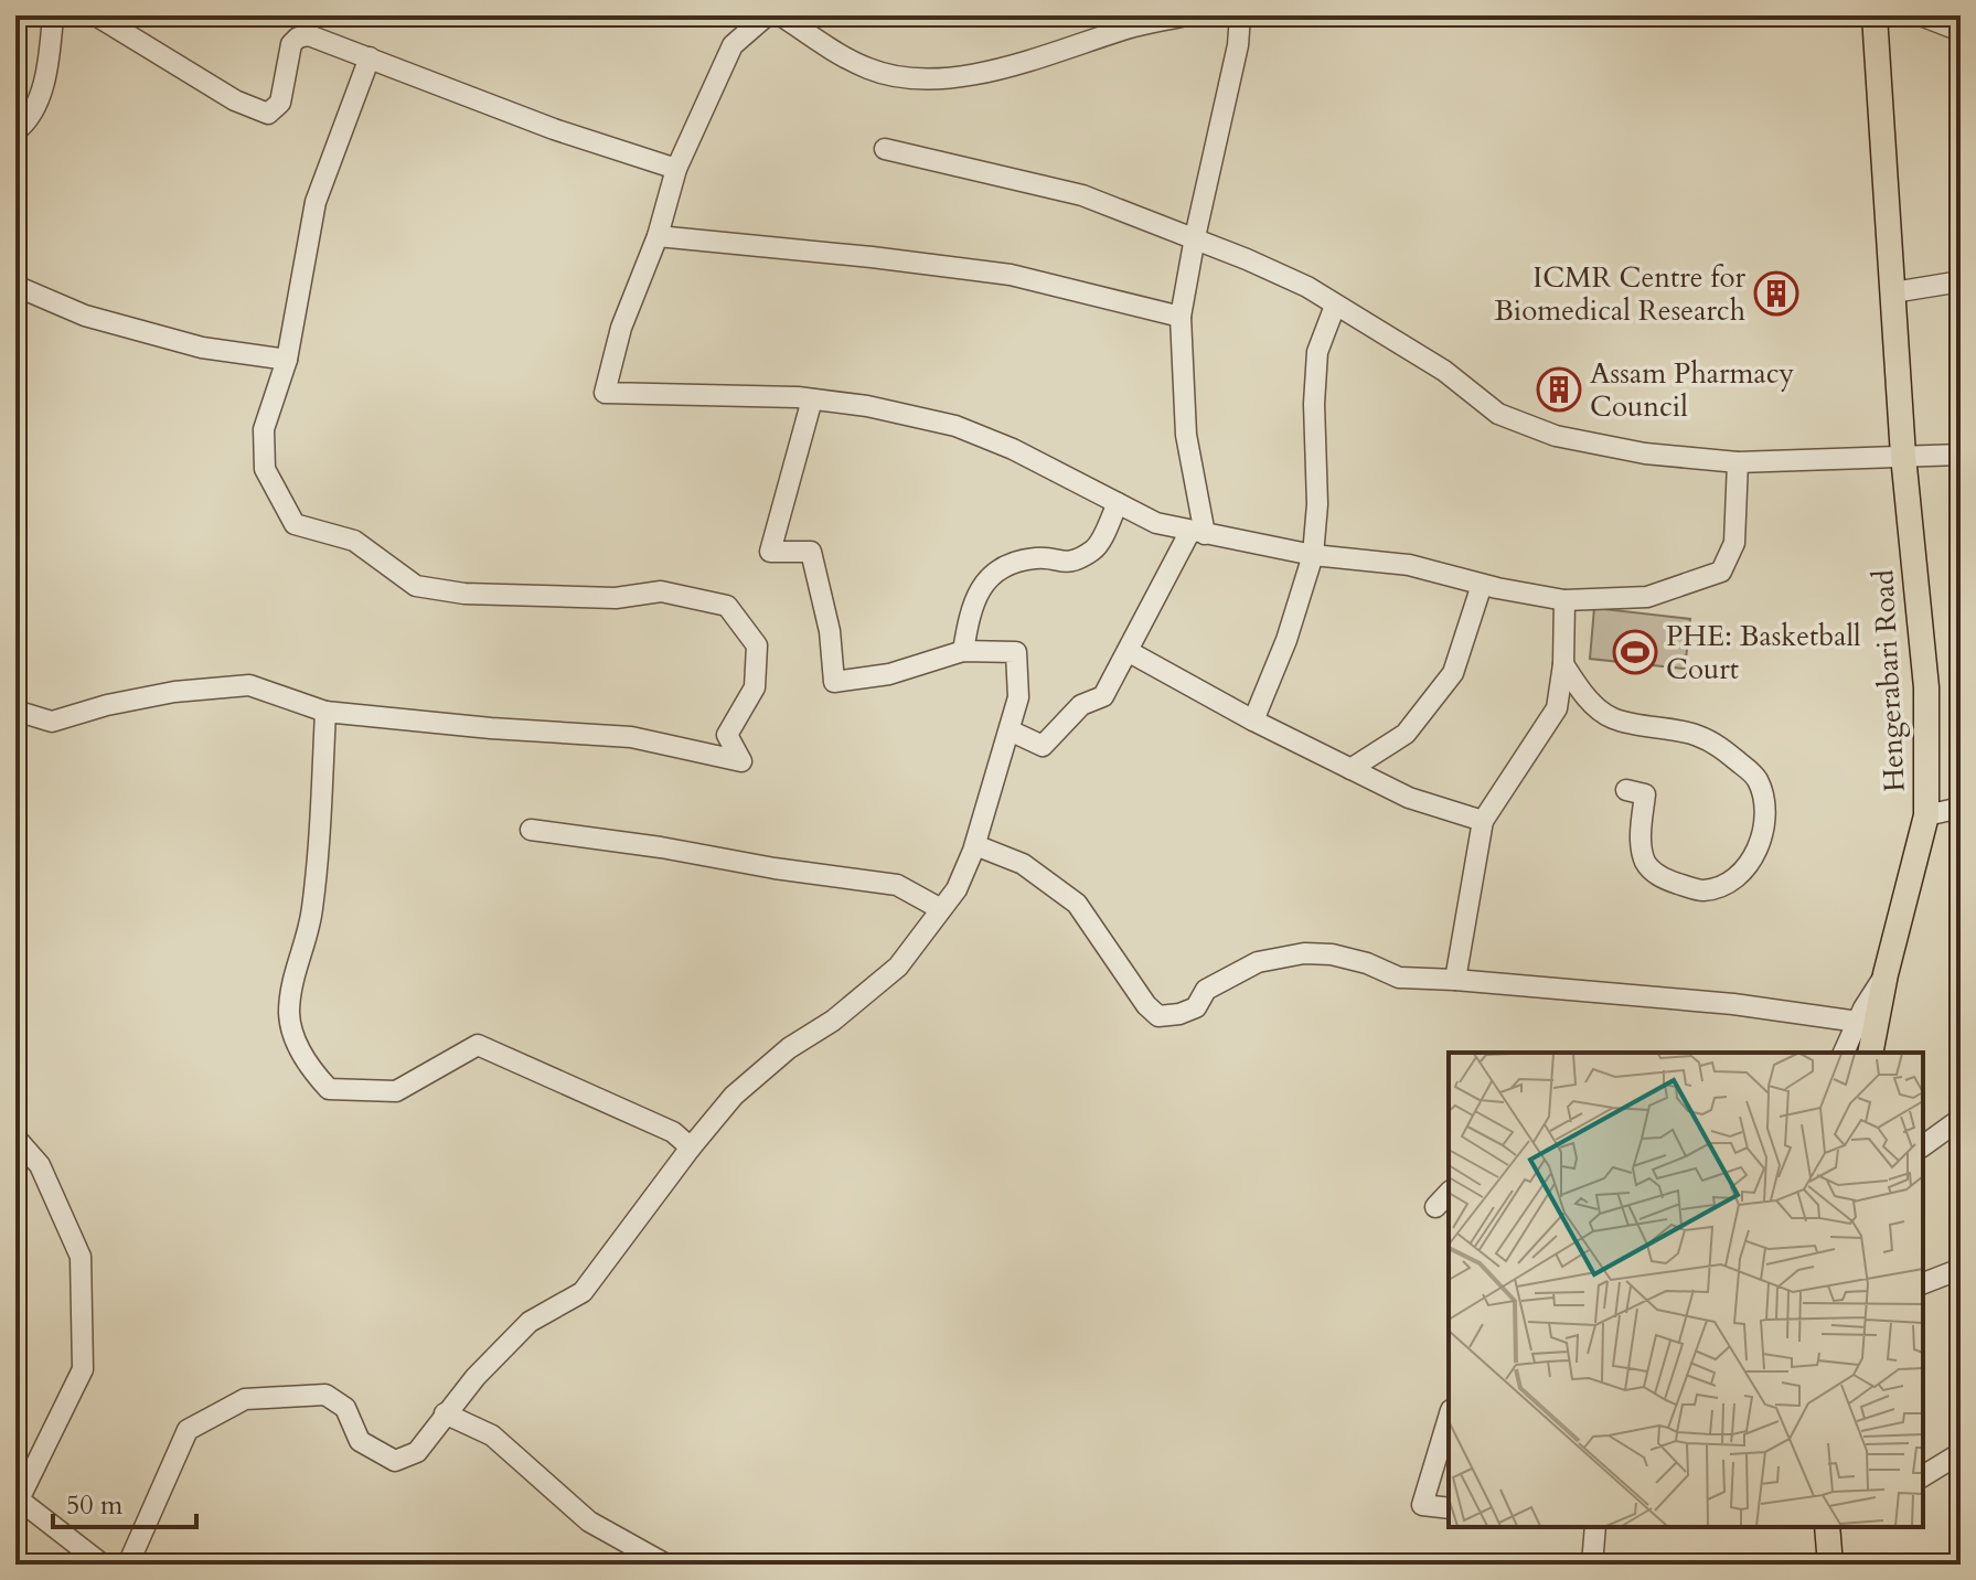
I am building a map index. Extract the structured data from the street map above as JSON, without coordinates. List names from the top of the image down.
{
  "streets": {
    "main road": ["Hengerabari Road"]
  },
  "places": {
    "building": ["ICMR Centre for Biomedical Research", "Assam Pharmacy Council"],
    "sports": ["PHE: Basketball Court"]
  },
  "scale_bar": "50 m"
}
